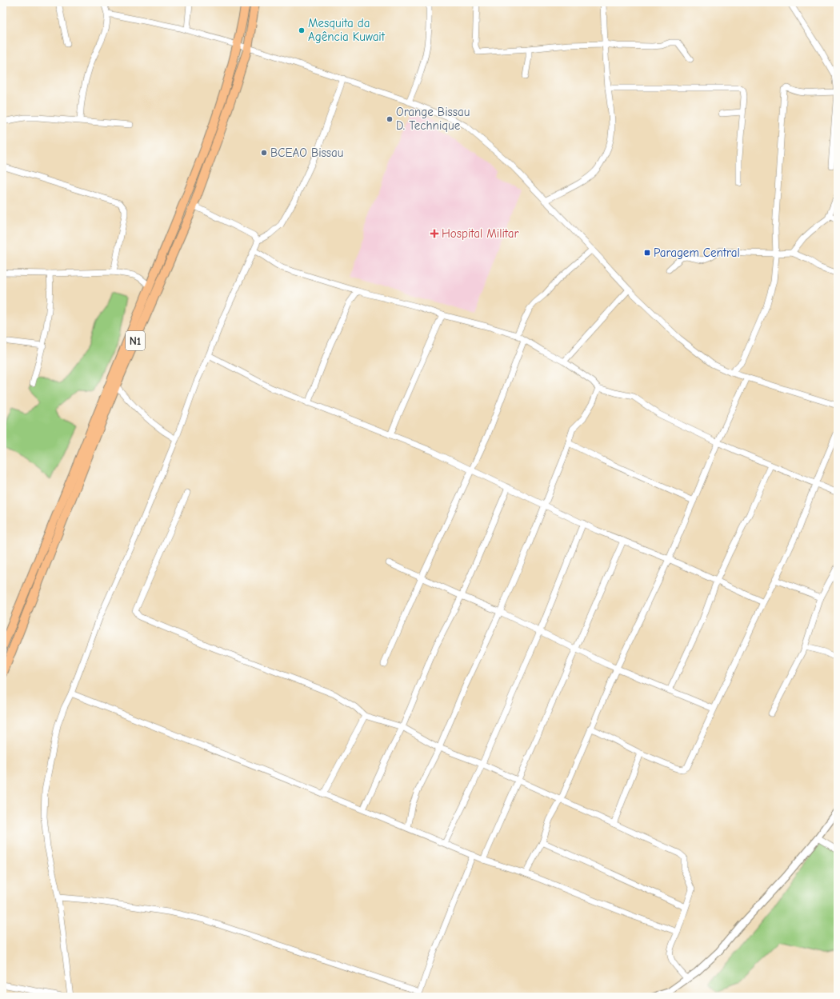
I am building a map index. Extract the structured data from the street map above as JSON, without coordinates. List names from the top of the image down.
{
  "streets": {
    "main road": ["N1"]
  },
  "places": {
    "other": ["Mesquita da Agência Kuwait", "Orange Bissau D. Technique", "BCEAO Bissau"],
    "health": ["Hospital Militar"],
    "transit": ["Paragem Central"]
  }
}
